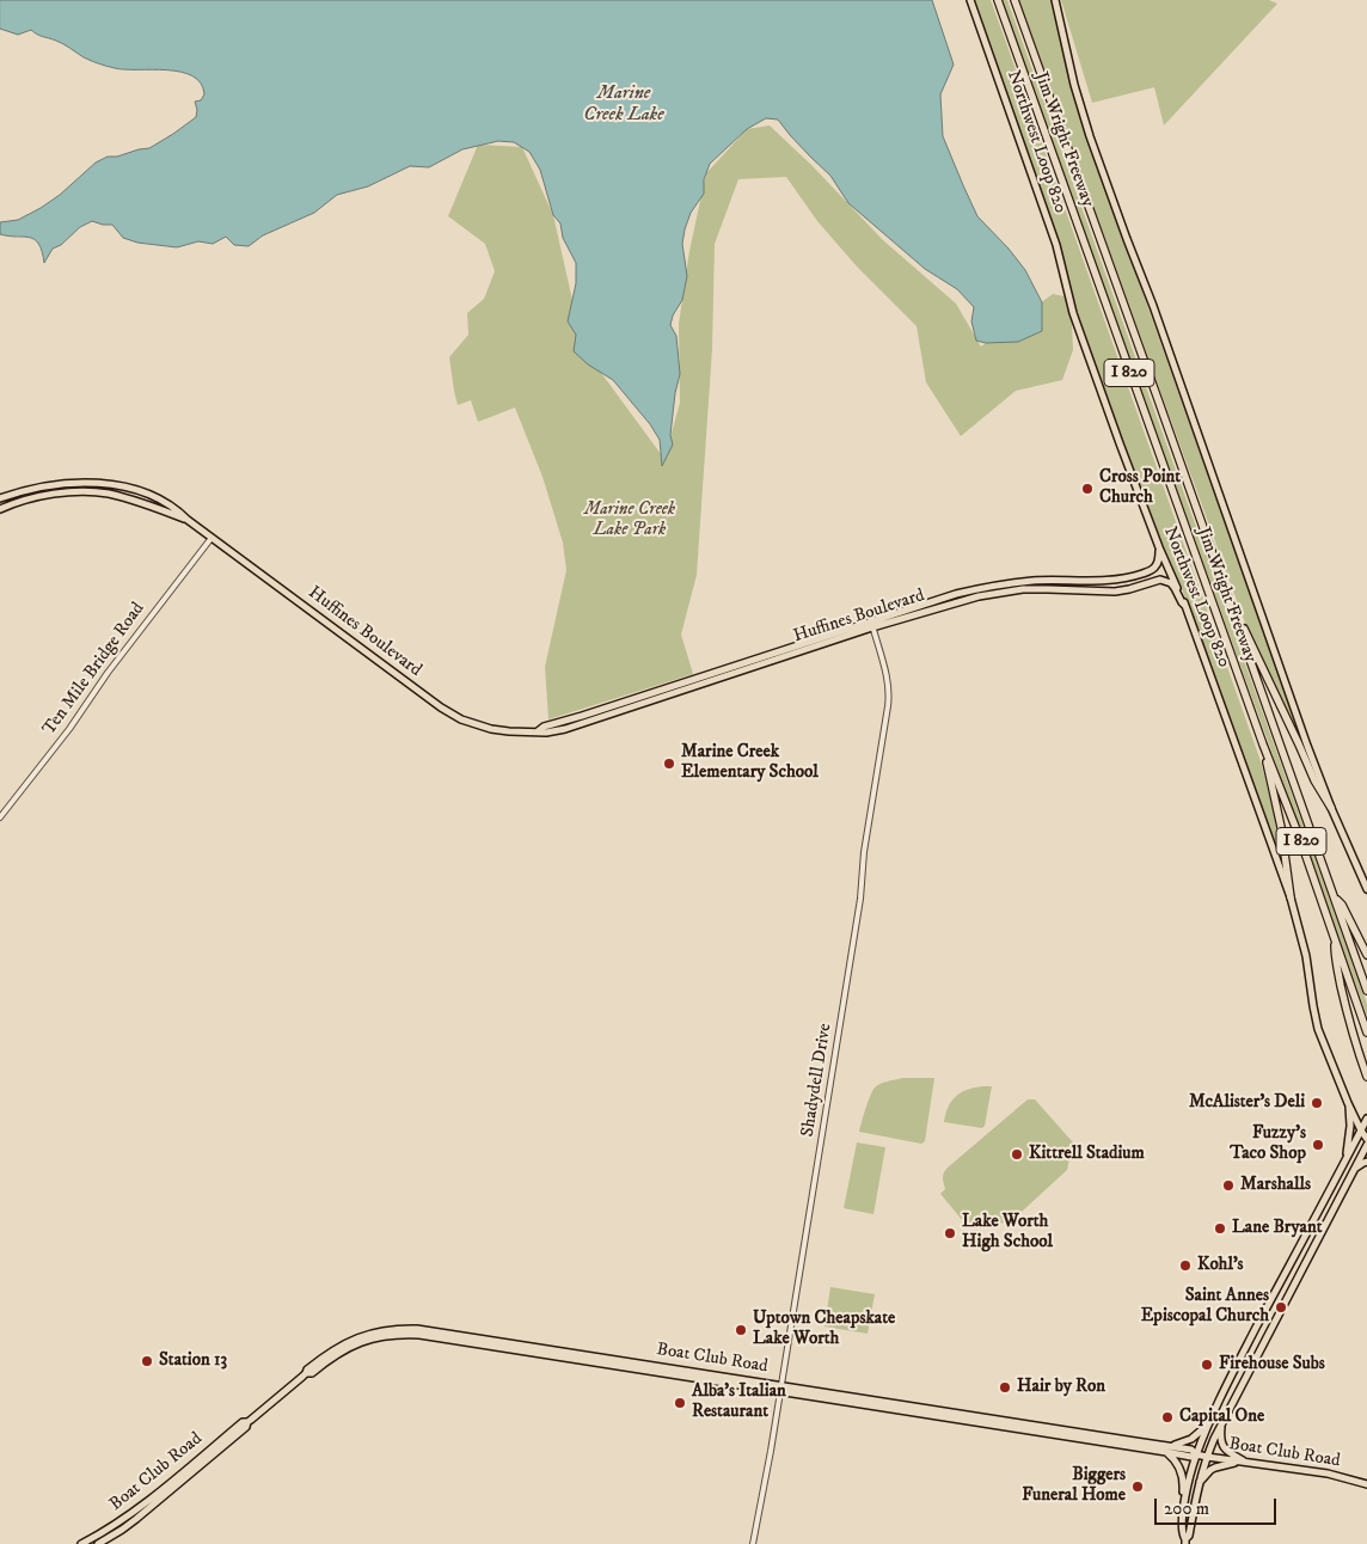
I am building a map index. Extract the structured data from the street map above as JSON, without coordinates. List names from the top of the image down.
{
  "streets": {
    "highway": ["Jim Wright Freeway", "I 820"],
    "main road": ["Northwest Loop 820", "Huffines Boulevard", "Boat Club Road"],
    "street": ["Ten Mile Bridge Road", "Shadydell Drive"]
  },
  "crossings": [
    ["Northwest Loop 820", "Huffines Boulevard"],
    ["Huffines Boulevard", "Ten Mile Bridge Road"],
    ["Huffines Boulevard", "Shadydell Drive"],
    ["Shadydell Drive", "Boat Club Road"]
  ],
  "water": ["Marine Creek Lake"],
  "parks": ["Marine Creek Lake Park"],
  "places": [
    "Cross Point Church",
    "Marine Creek Elementary School",
    "McAlister's Deli",
    "Fuzzy's Taco Shop",
    "Kittrell Stadium",
    "Marshalls",
    "Lane Bryant",
    "Lake Worth High School",
    "Kohl's",
    "Saint Annes Episcopal Church",
    "Uptown Cheapskate Lake Worth",
    "Station 13",
    "Firehouse Subs",
    "Hair by Ron",
    "Alba's Italian Restaurant",
    "Capital One",
    "Biggers Funeral Home"
  ],
  "scale_bar": "200 m"
}
